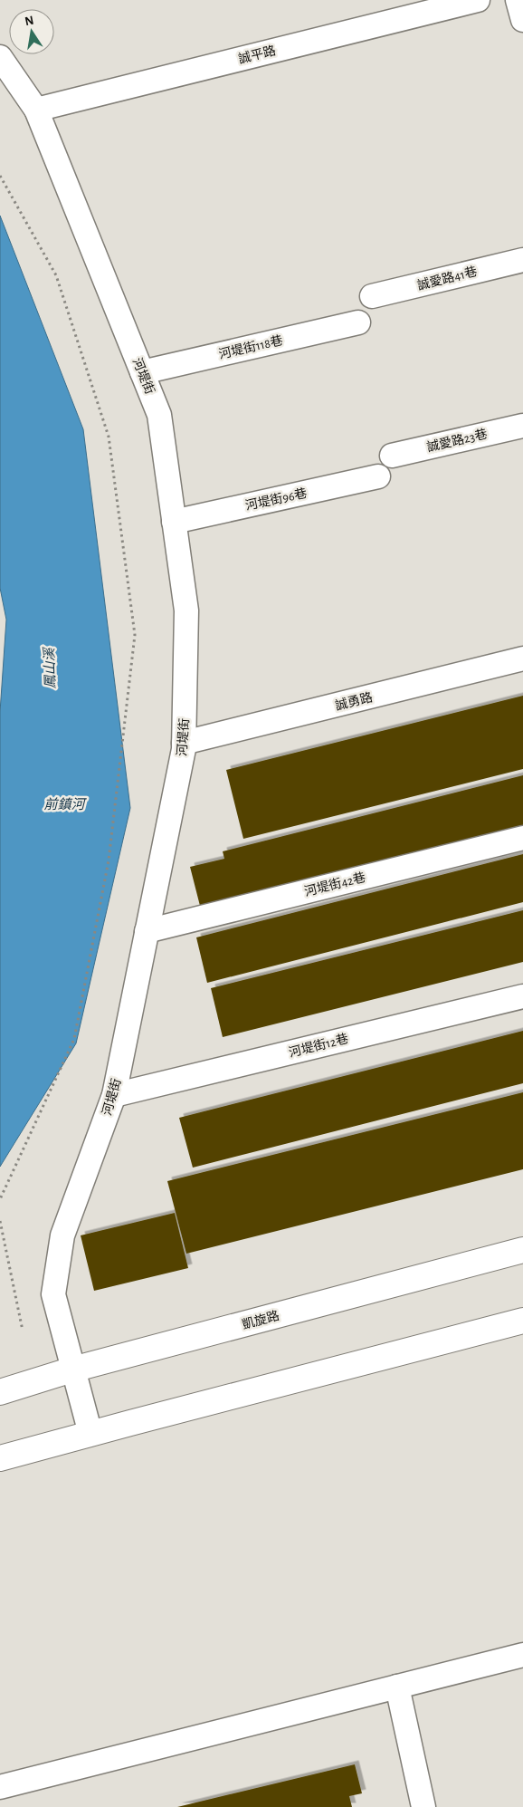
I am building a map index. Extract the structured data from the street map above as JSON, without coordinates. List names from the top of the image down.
{
  "streets": {
    "street": [
      "誠平路",
      "誠愛路41巷",
      "河堤街118巷",
      "河堤街",
      "誠愛路23巷",
      "河堤街96巷",
      "誠勇路",
      "河堤街42巷",
      "河堤街12巷",
      "凱旋路"
    ]
  },
  "crossings": [
    ["誠平路", "河堤街"],
    ["河堤街118巷", "河堤街"],
    ["河堤街", "河堤街96巷"],
    ["河堤街", "誠勇路"],
    ["河堤街", "河堤街42巷"],
    ["河堤街", "河堤街12巷"],
    ["河堤街", "凱旋路"]
  ],
  "water": ["鳳山溪", "前鎮河"],
  "north": "top"
}
